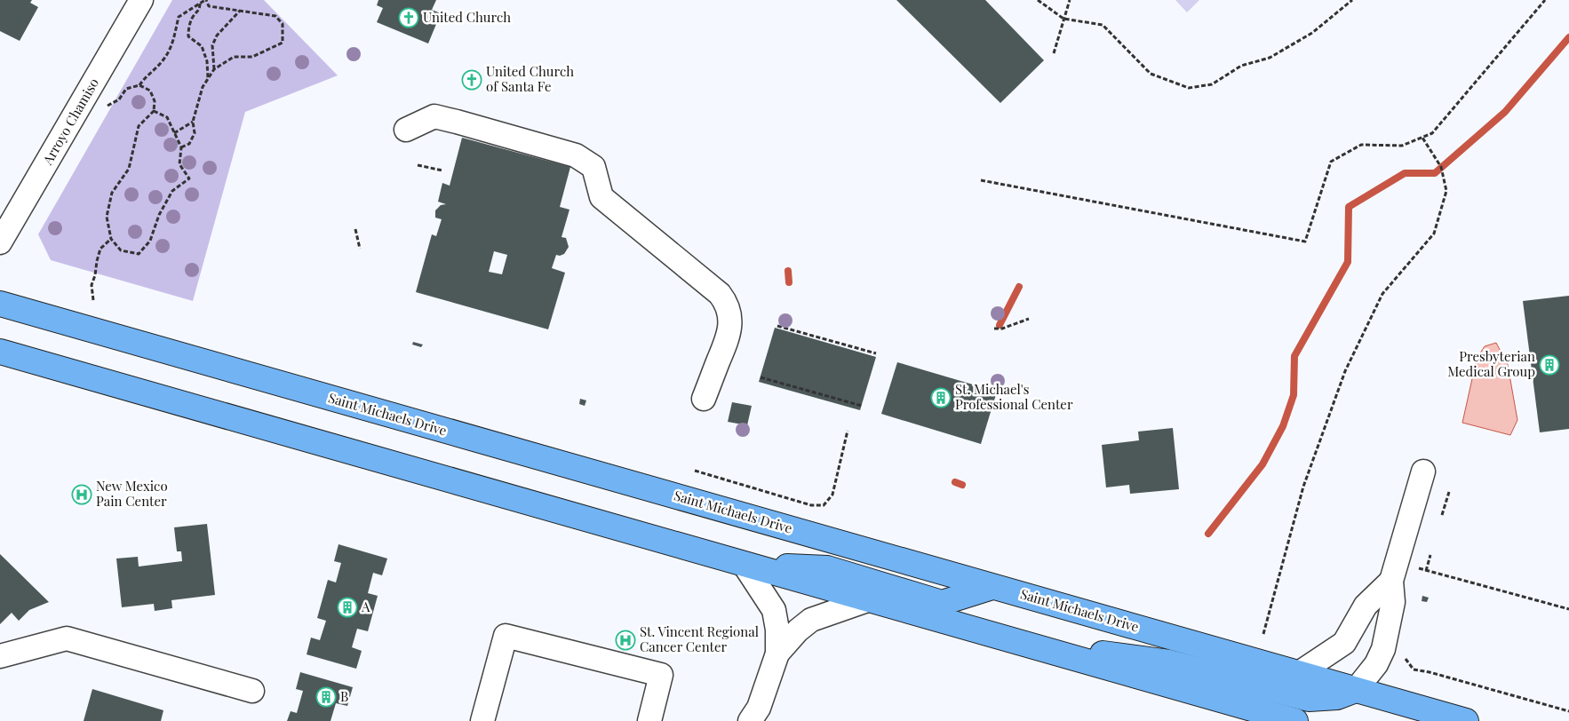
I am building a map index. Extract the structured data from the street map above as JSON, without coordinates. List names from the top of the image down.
{
  "streets": {
    "main road": ["Saint Michaels Drive"],
    "street": ["Arroyo Chamiso"]
  },
  "places": {
    "church": ["United Church", "United Church of Santa Fe"],
    "building": [
      "Presbyterian Medical Group",
      "St. Michael's Professional Center",
      "A",
      "B"
    ],
    "hospital": ["New Mexico Pain Center", "St. Vincent Regional Cancer Center"]
  }
}
